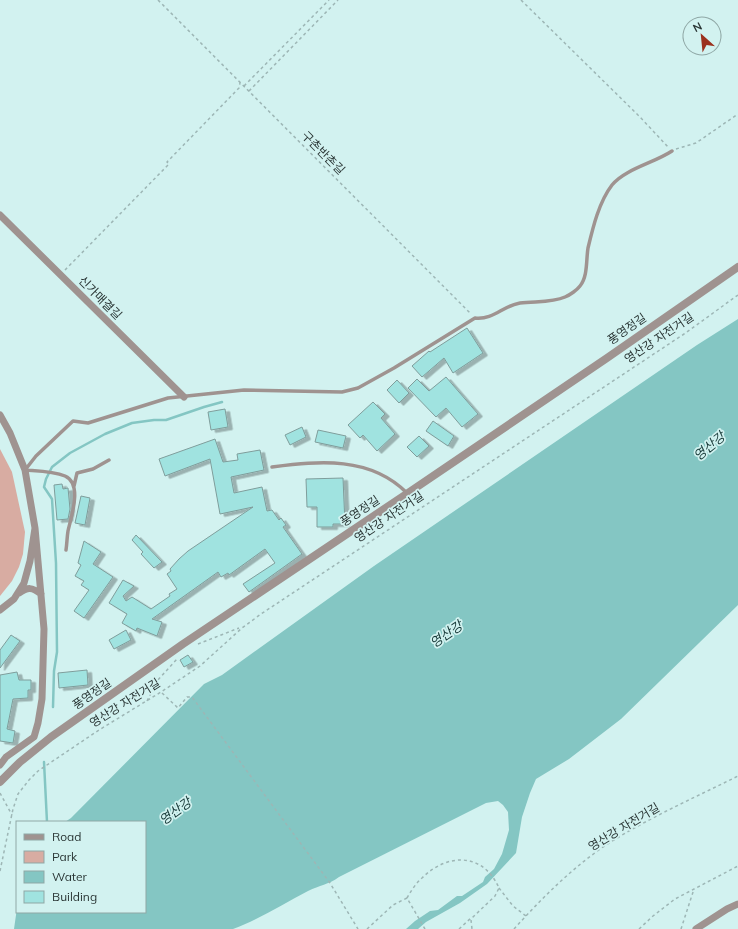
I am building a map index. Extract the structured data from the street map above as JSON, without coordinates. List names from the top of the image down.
{
  "streets": {
    "street": ["신가매결길", "풍영정길"],
    "path": ["구촌반촌길", "영산강 자전거길"]
  },
  "water": ["영산강"],
  "legend": [
    "Road",
    "Park",
    "Water",
    "Building"
  ],
  "north": "top left"
}
